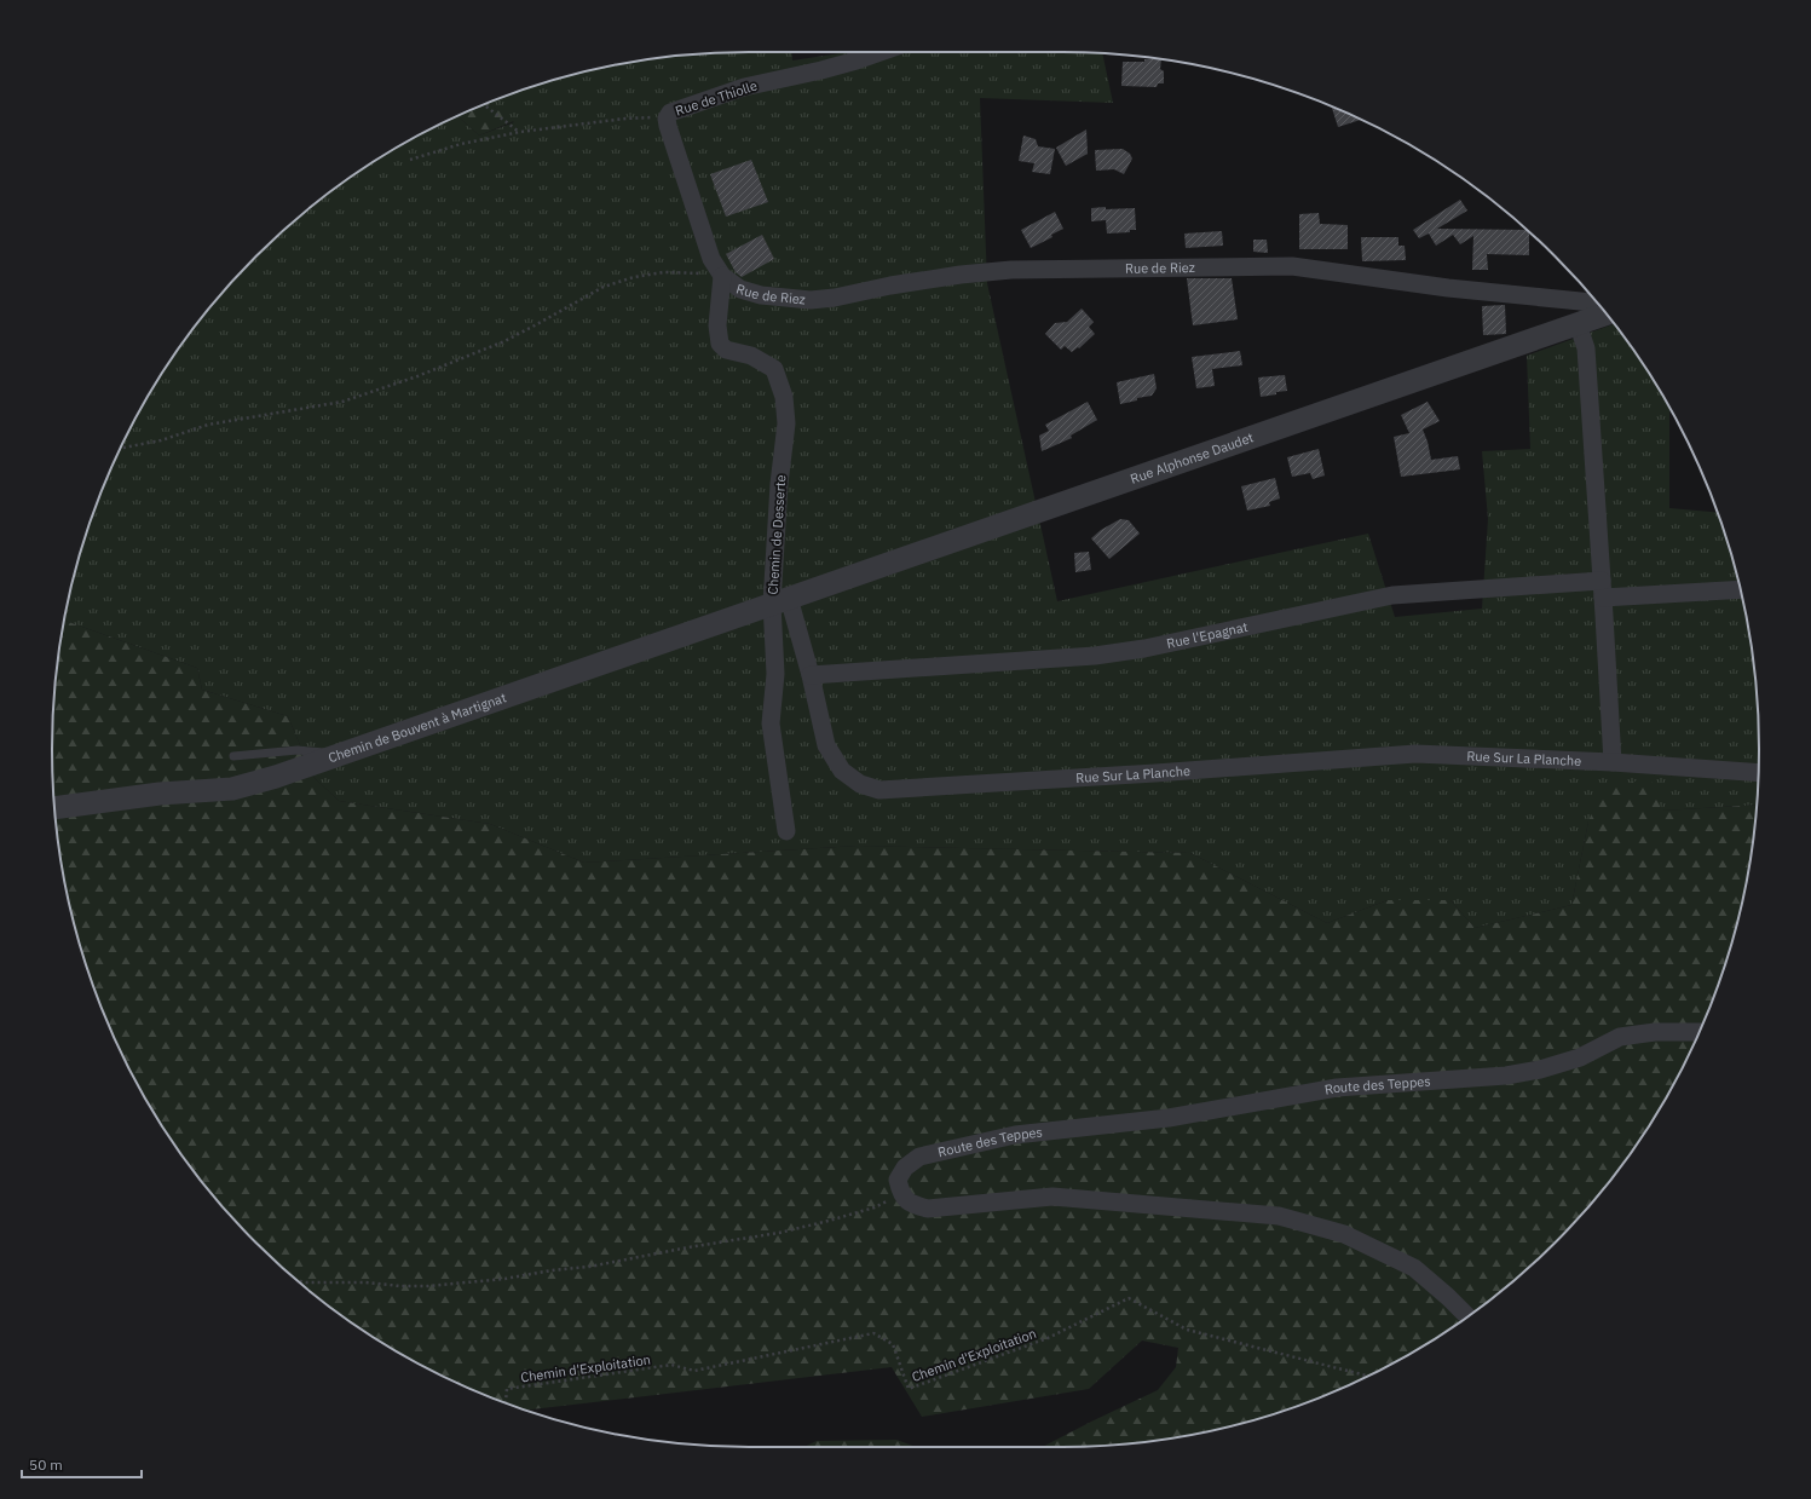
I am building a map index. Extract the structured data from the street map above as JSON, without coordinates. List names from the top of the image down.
{
  "streets": {
    "street": [
      "Rue de Thiolle",
      "Rue de Riez",
      "Rue Alphonse Daudet",
      "Chemin de Desserte",
      "Rue l'Epagnat",
      "Chemin de Bouvent à Martignat",
      "Rue Sur La Planche",
      "Route des Teppes"
    ],
    "path": ["Chemin d'Exploitation"]
  },
  "crossings": [
    ["Rue de Thiolle", "Rue de Riez"],
    ["Rue de Thiolle", "Chemin de Desserte"],
    ["Rue de Riez", "Chemin de Desserte"],
    ["Rue Alphonse Daudet", "Chemin de Desserte"],
    ["Rue Alphonse Daudet", "Chemin de Bouvent à Martignat"],
    ["Rue Alphonse Daudet", "Rue Sur La Planche"],
    ["Chemin de Desserte", "Chemin de Bouvent à Martignat"],
    ["Chemin de Desserte", "Rue Sur La Planche"],
    ["Rue l'Epagnat", "Rue Sur La Planche"],
    ["Chemin de Bouvent à Martignat", "Rue Sur La Planche"]
  ],
  "scale_bar": "50 m"
}
